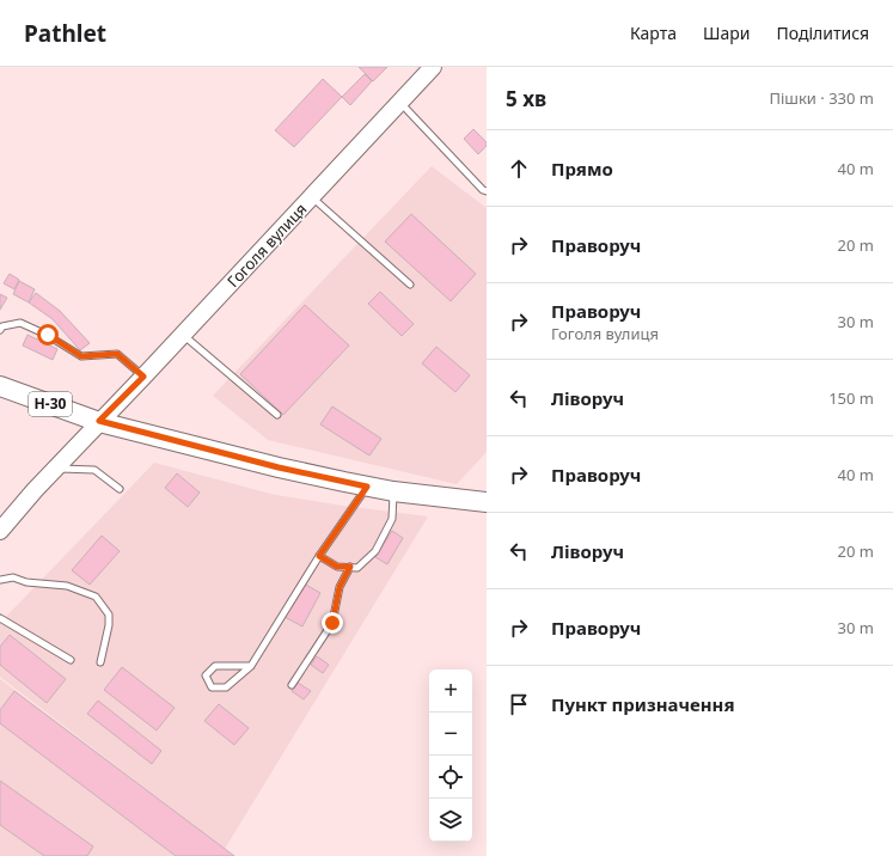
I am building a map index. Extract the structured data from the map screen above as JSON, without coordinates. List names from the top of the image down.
{
  "streets": {
    "main road": ["Гоголя вулиця", "Н-30"]
  },
  "crossings": [
    ["Гоголя вулиця", "Н-30"]
  ],
  "page": {
    "header": "Pathlet",
    "nav": ["Карта", "Шари", "Поділитися"],
    "heading": ["5 хв", "Пішки · 330 m"],
    "list": [
      ["Прямо", "40 m"],
      ["Праворуч", "20 m"],
      ["Праворуч", "Гоголя вулиця", "30 m"],
      ["Ліворуч", "150 m"],
      ["Праворуч", "40 m"],
      ["Ліворуч", "20 m"],
      ["Праворуч", "30 m"],
      "Пункт призначення"
    ],
    "map_buttons": ["+", "−"]
  }
}
